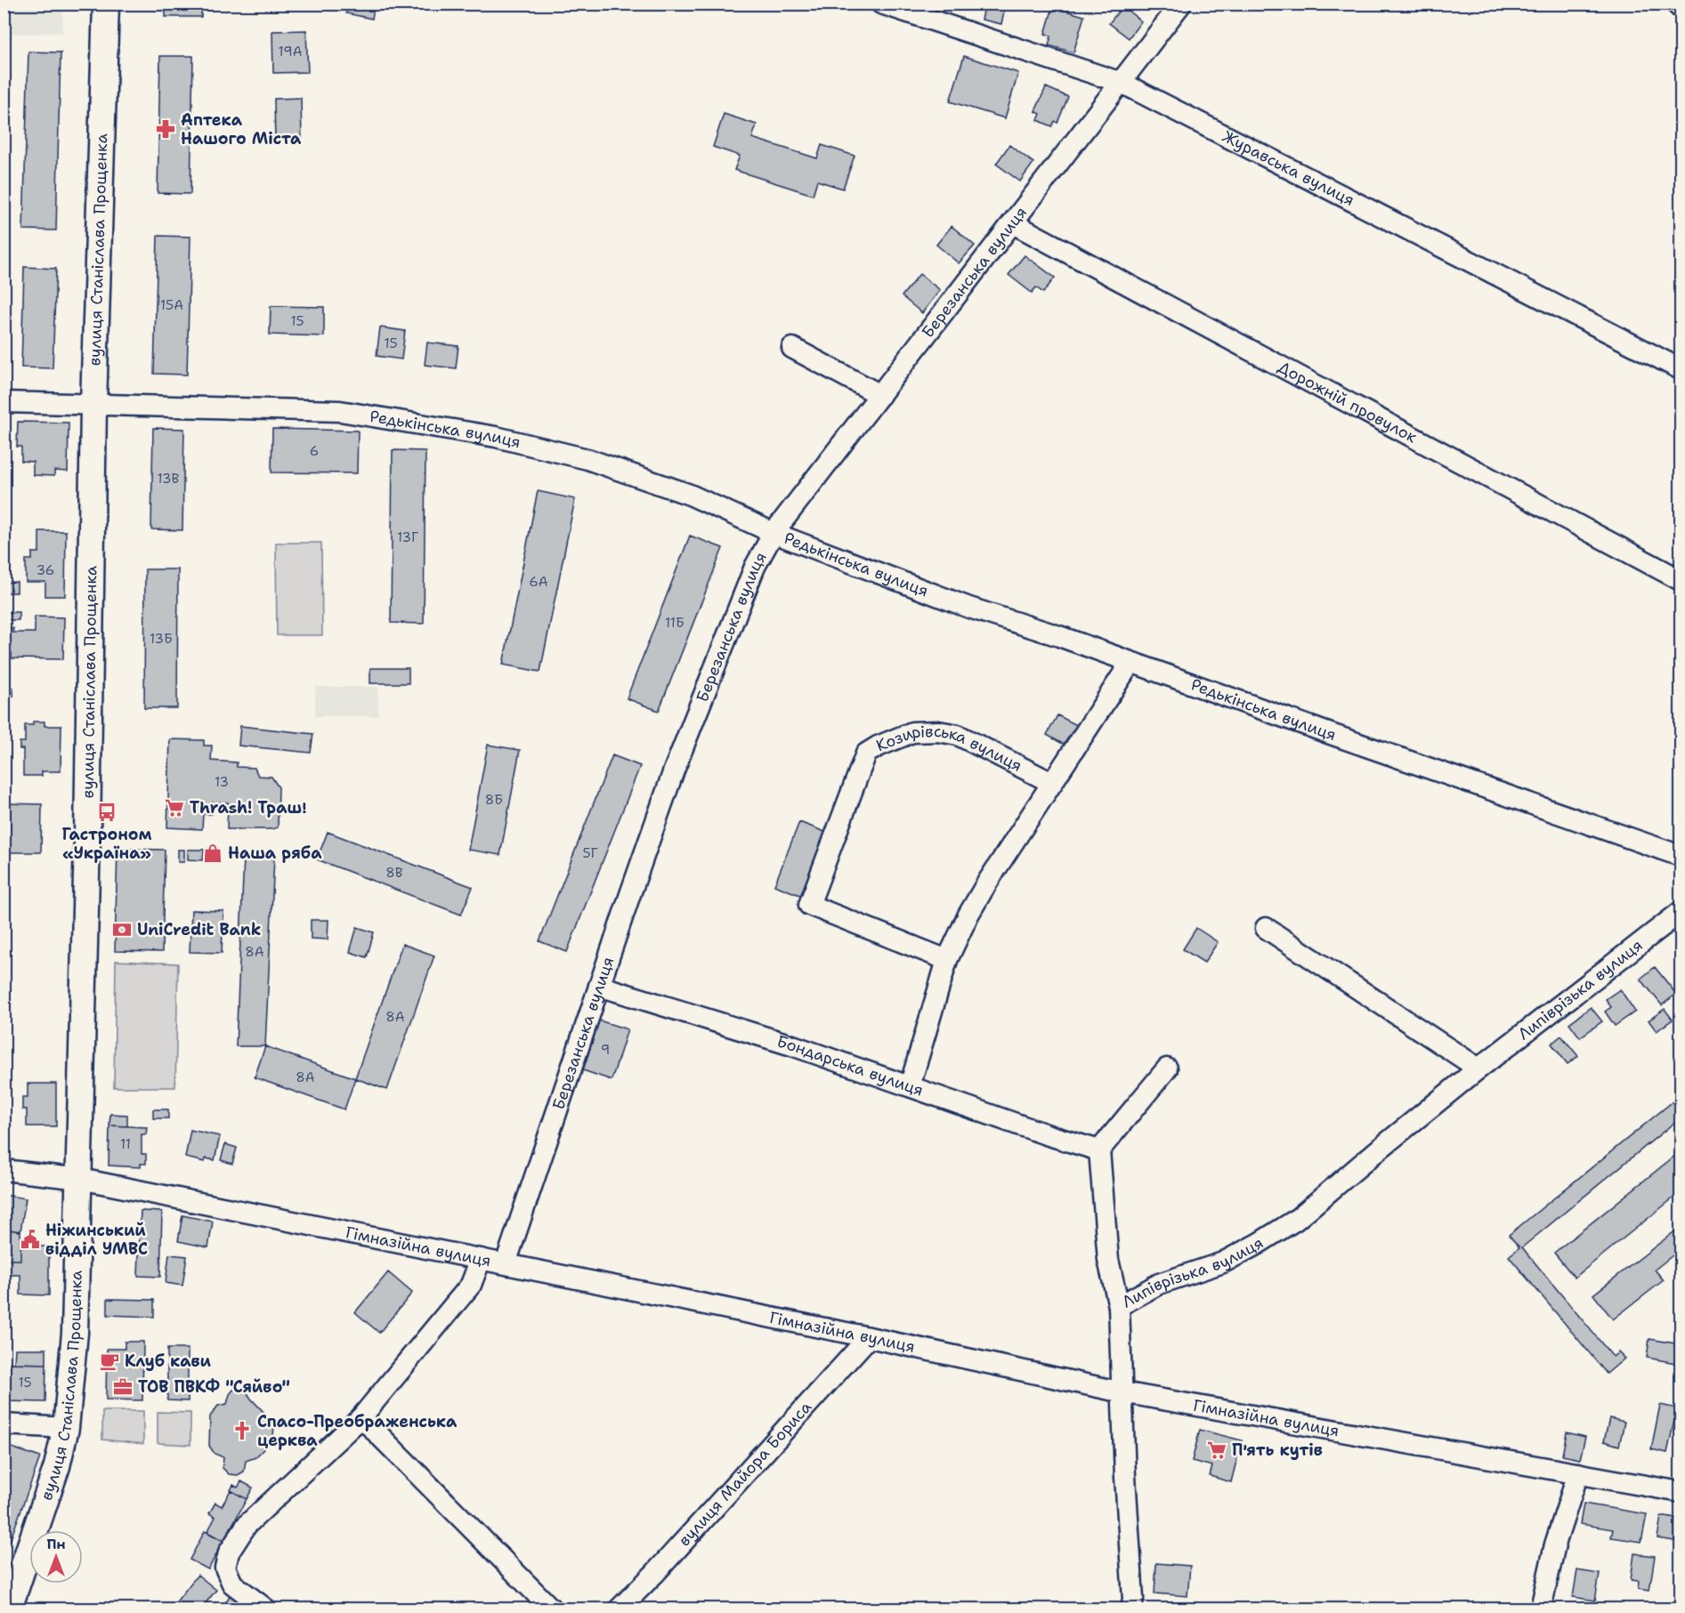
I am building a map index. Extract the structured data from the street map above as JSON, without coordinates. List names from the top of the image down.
{
  "streets": {
    "main road": ["вулиця Станіслава Прощенка"],
    "street": [
      "Журавська вулиця",
      "Березанська вулиця",
      "Дорожній провулок",
      "Редькінська вулиця",
      "Козирівська вулиця",
      "Липіврізька вулиця",
      "Бондарська вулиця",
      "Гімназійна вулиця",
      "вулиця Майора Бориса"
    ]
  },
  "crossings": [
    ["Журавська вулиця", "Березанська вулиця"],
    ["вулиця Станіслава Прощенка", "Редькінська вулиця"],
    ["вулиця Станіслава Прощенка", "Гімназійна вулиця"],
    ["Березанська вулиця", "Дорожній провулок"],
    ["Березанська вулиця", "Редькінська вулиця"],
    ["Березанська вулиця", "Бондарська вулиця"],
    ["Березанська вулиця", "Гімназійна вулиця"],
    ["Липіврізька вулиця", "Гімназійна вулиця"],
    ["Гімназійна вулиця", "вулиця Майора Бориса"]
  ],
  "places": {
    "pharmacy": ["Аптека Нашого Міста"],
    "supermarket": ["Thrash! Траш!", "П'ять кутів"],
    "bus stop": ["Гастроном «Україна»"],
    "shop": ["Наша ряба"],
    "bank": ["UniCredit Bank"],
    "public building": ["Ніжинський відділ УМВС"],
    "cafe": ["Клуб кави"],
    "office": ["ТОВ ПВКФ \"Сяйво\""],
    "church": ["Спасо-Преображенська церква"]
  },
  "house_numbers": [
    "19А",
    "15А",
    "15",
    "15",
    "6",
    "13В",
    "13Г",
    "36",
    "6А",
    "11Б",
    "13Б",
    "13",
    "8Б",
    "5Г",
    "8В",
    "8А",
    "8А",
    "9",
    "8А",
    "11",
    "15"
  ],
  "north": "top"
}
